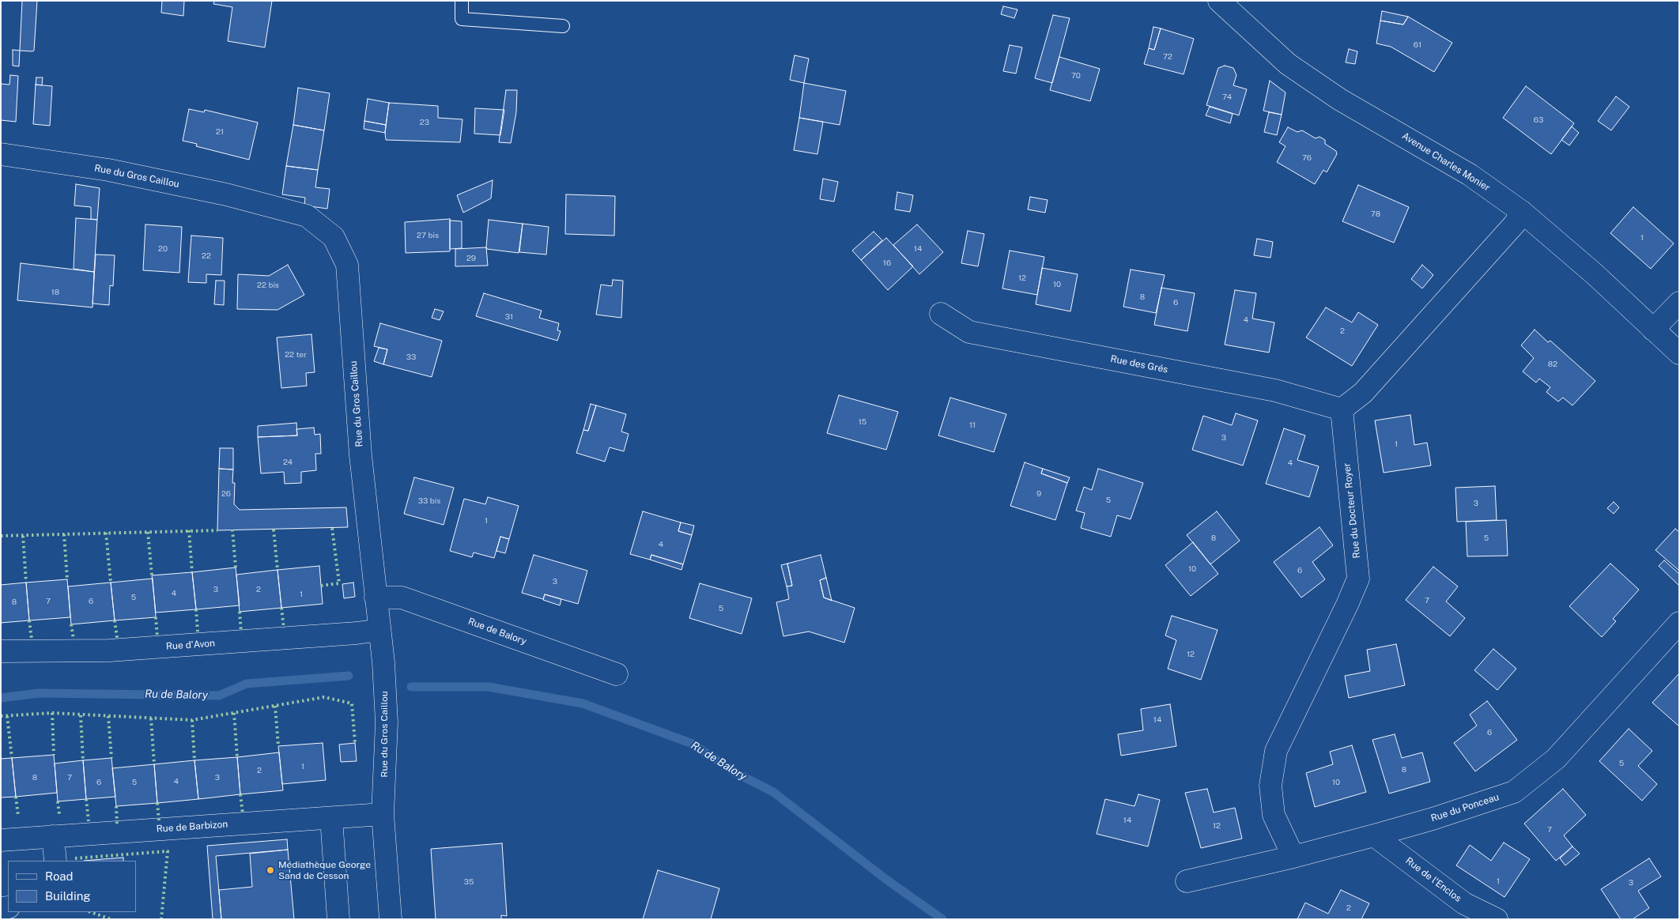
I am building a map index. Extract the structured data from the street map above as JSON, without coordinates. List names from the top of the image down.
{
  "streets": {
    "street": [
      "Avenue Charles Monier",
      "Rue du Gros Caillou",
      "Rue des Grés",
      "Rue du Docteur Royer",
      "Rue de Balory",
      "Rue d'Avon",
      "Rue du Ponceau",
      "Rue de Barbizon",
      "Rue de l'Enclos"
    ]
  },
  "crossings": [
    ["Rue du Gros Caillou", "Rue de Balory"],
    ["Rue du Gros Caillou", "Rue d'Avon"],
    ["Rue du Gros Caillou", "Rue de Barbizon"],
    ["Rue des Grés", "Rue du Docteur Royer"],
    ["Rue du Docteur Royer", "Rue du Ponceau"],
    ["Rue du Ponceau", "Rue de l'Enclos"]
  ],
  "water": ["Ru de Balory"],
  "places": ["Médiathèque George Sand de Cesson"],
  "house_numbers": [
    "61",
    "72",
    "70",
    "74",
    "63",
    "23",
    "21",
    "76",
    "78",
    "27 bis",
    "1",
    "20",
    "14",
    "22",
    "29",
    "16",
    "12",
    "10",
    "22 bis",
    "18",
    "8",
    "6",
    "31",
    "4",
    "2",
    "22 ter",
    "33",
    "82",
    "15",
    "11",
    "3",
    "1",
    "24",
    "4",
    "26",
    "9",
    "5",
    "33 bis",
    "3",
    "1",
    "8",
    "5",
    "4",
    "10",
    "6",
    "3",
    "3",
    "2",
    "4",
    "1",
    "5",
    "7",
    "7",
    "6",
    "8",
    "5",
    "12",
    "14",
    "6",
    "5",
    "1",
    "8",
    "2",
    "8",
    "7",
    "3",
    "4",
    "6",
    "5",
    "10",
    "14",
    "12",
    "7",
    "1",
    "35",
    "3",
    "2"
  ],
  "legend": ["Road", "Building"]
}
